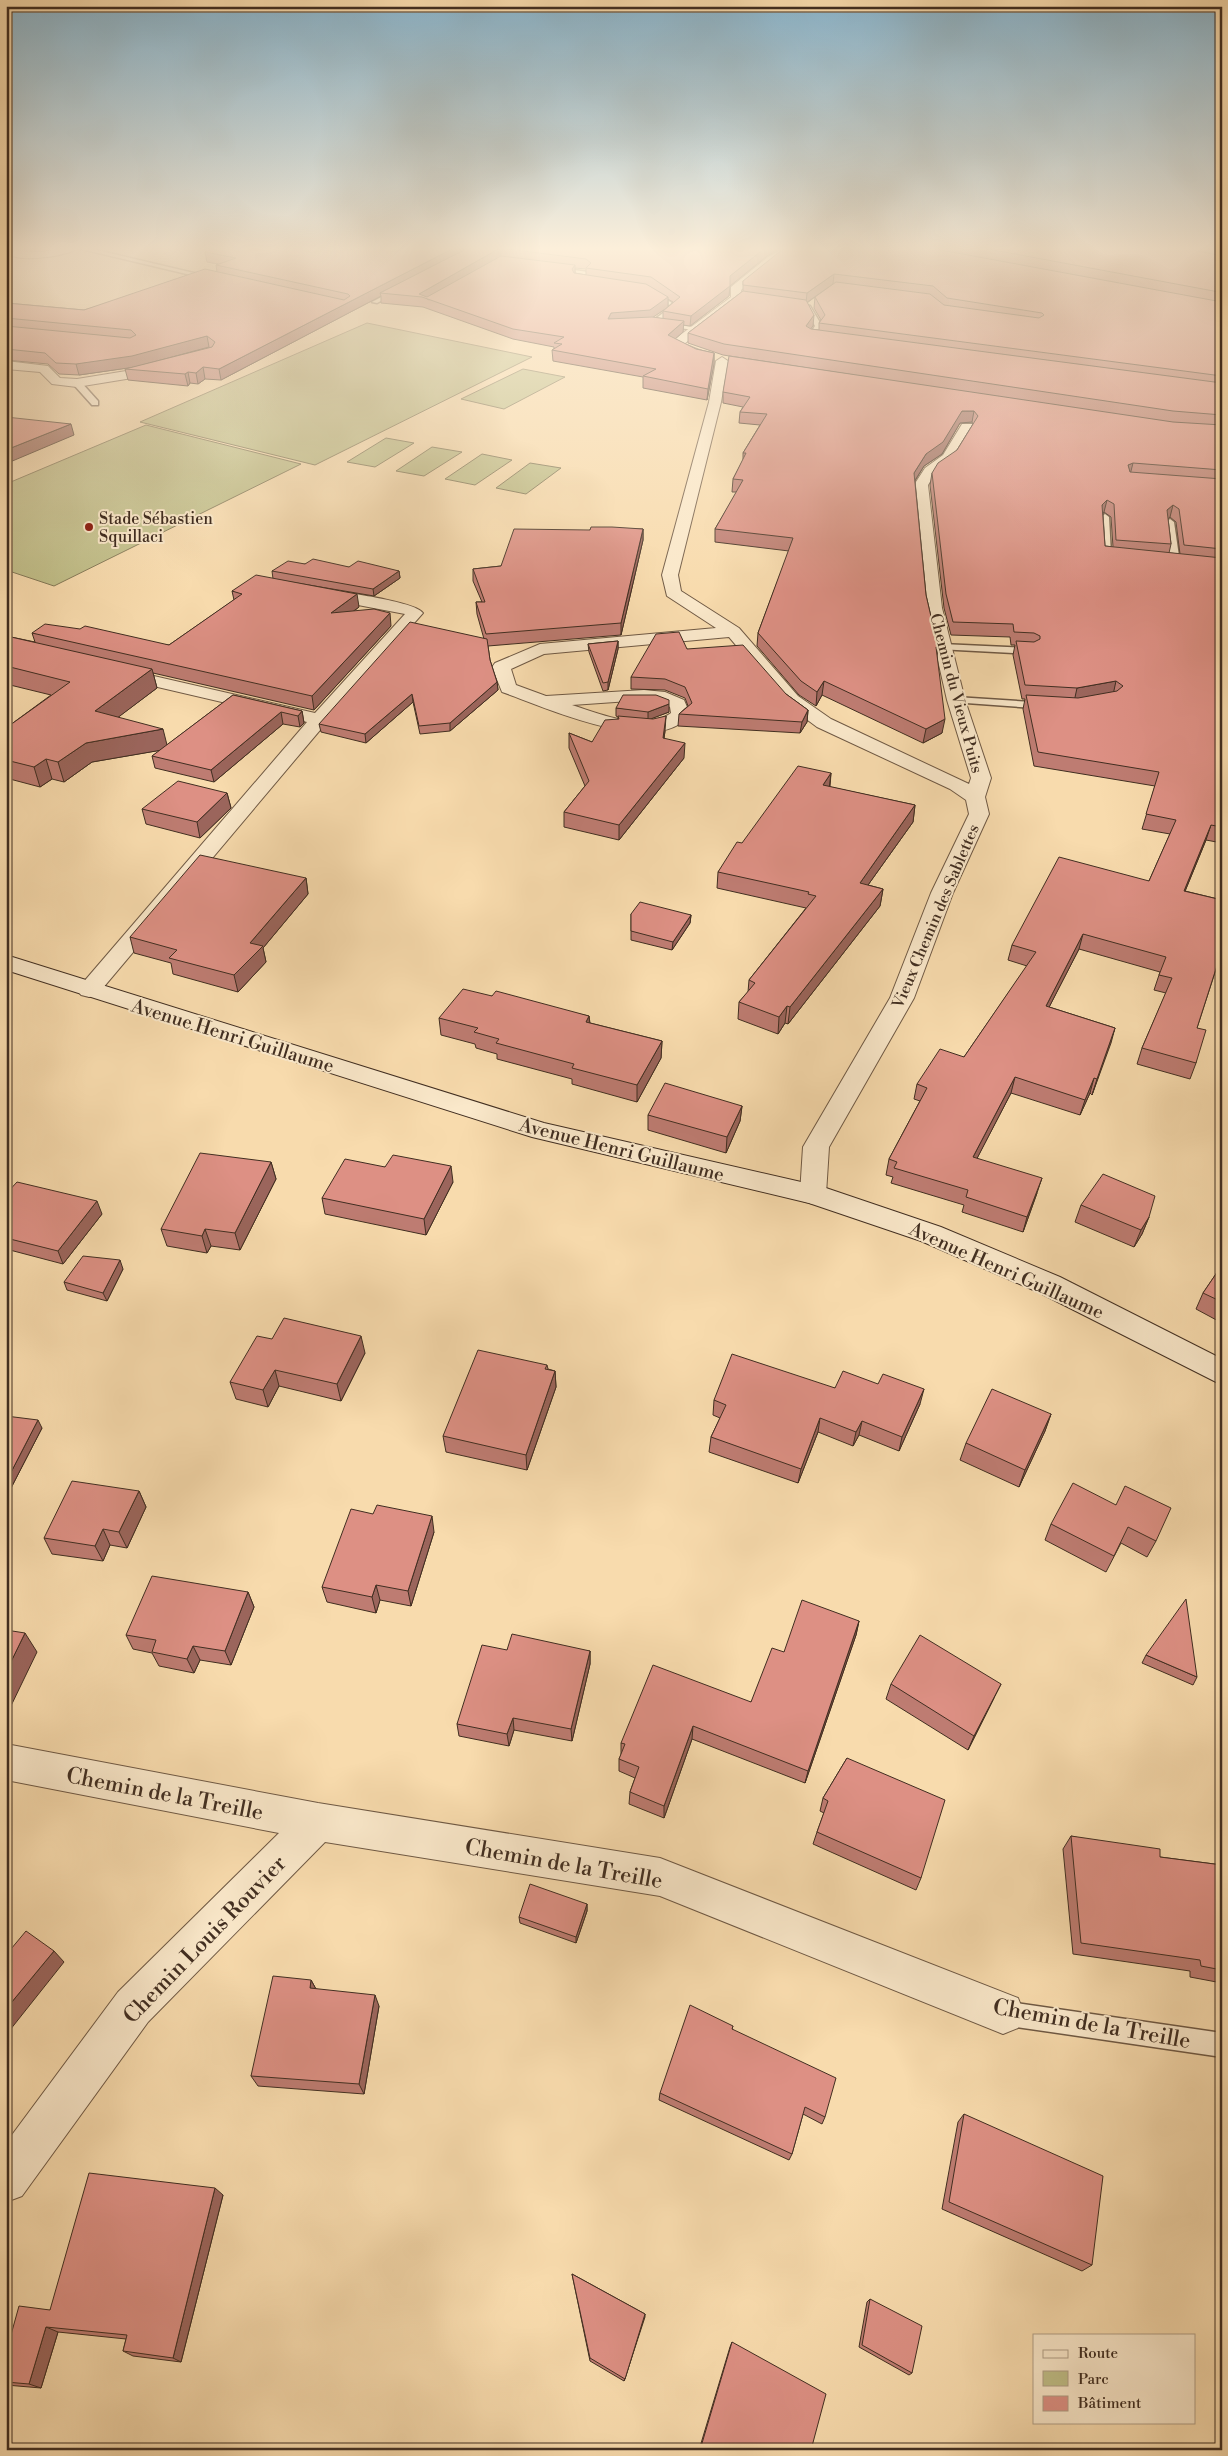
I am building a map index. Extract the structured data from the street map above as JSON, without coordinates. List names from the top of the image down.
{
  "streets": {
    "street": [
      "Chemin du Vieux Puits",
      "Vieux Chemin des Sablettes",
      "Avenue Henri Guillaume",
      "Chemin de la Treille",
      "Chemin Louis Rouvier"
    ]
  },
  "crossings": [
    ["Chemin du Vieux Puits", "Vieux Chemin des Sablettes"],
    ["Vieux Chemin des Sablettes", "Avenue Henri Guillaume"],
    ["Chemin de la Treille", "Chemin Louis Rouvier"]
  ],
  "places": ["Stade Sébastien Squillaci"],
  "legend": ["Route", "Parc", "Bâtiment"]
}
